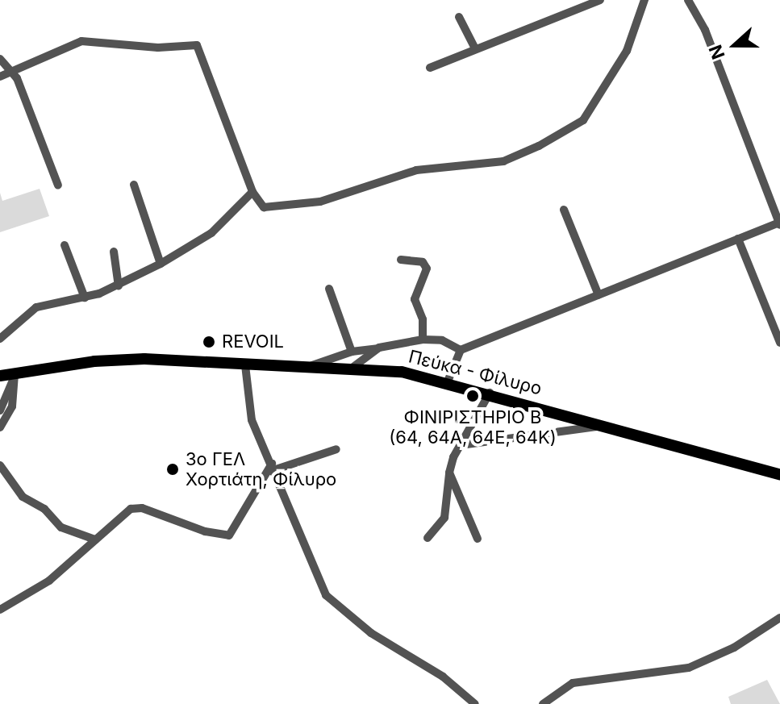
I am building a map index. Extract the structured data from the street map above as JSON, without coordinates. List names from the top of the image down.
{
  "streets": {
    "main road": ["Πεύκα - Φίλυρο"]
  },
  "places": ["REVOIL", "ΦΙΝΙΡΙΣΤΗΡΙΟ B (64, 64Α, 64Ε, 64Κ)", "3ο ΓΕΛ Χορτιάτη, Φίλυρο"],
  "north": "left"
}
